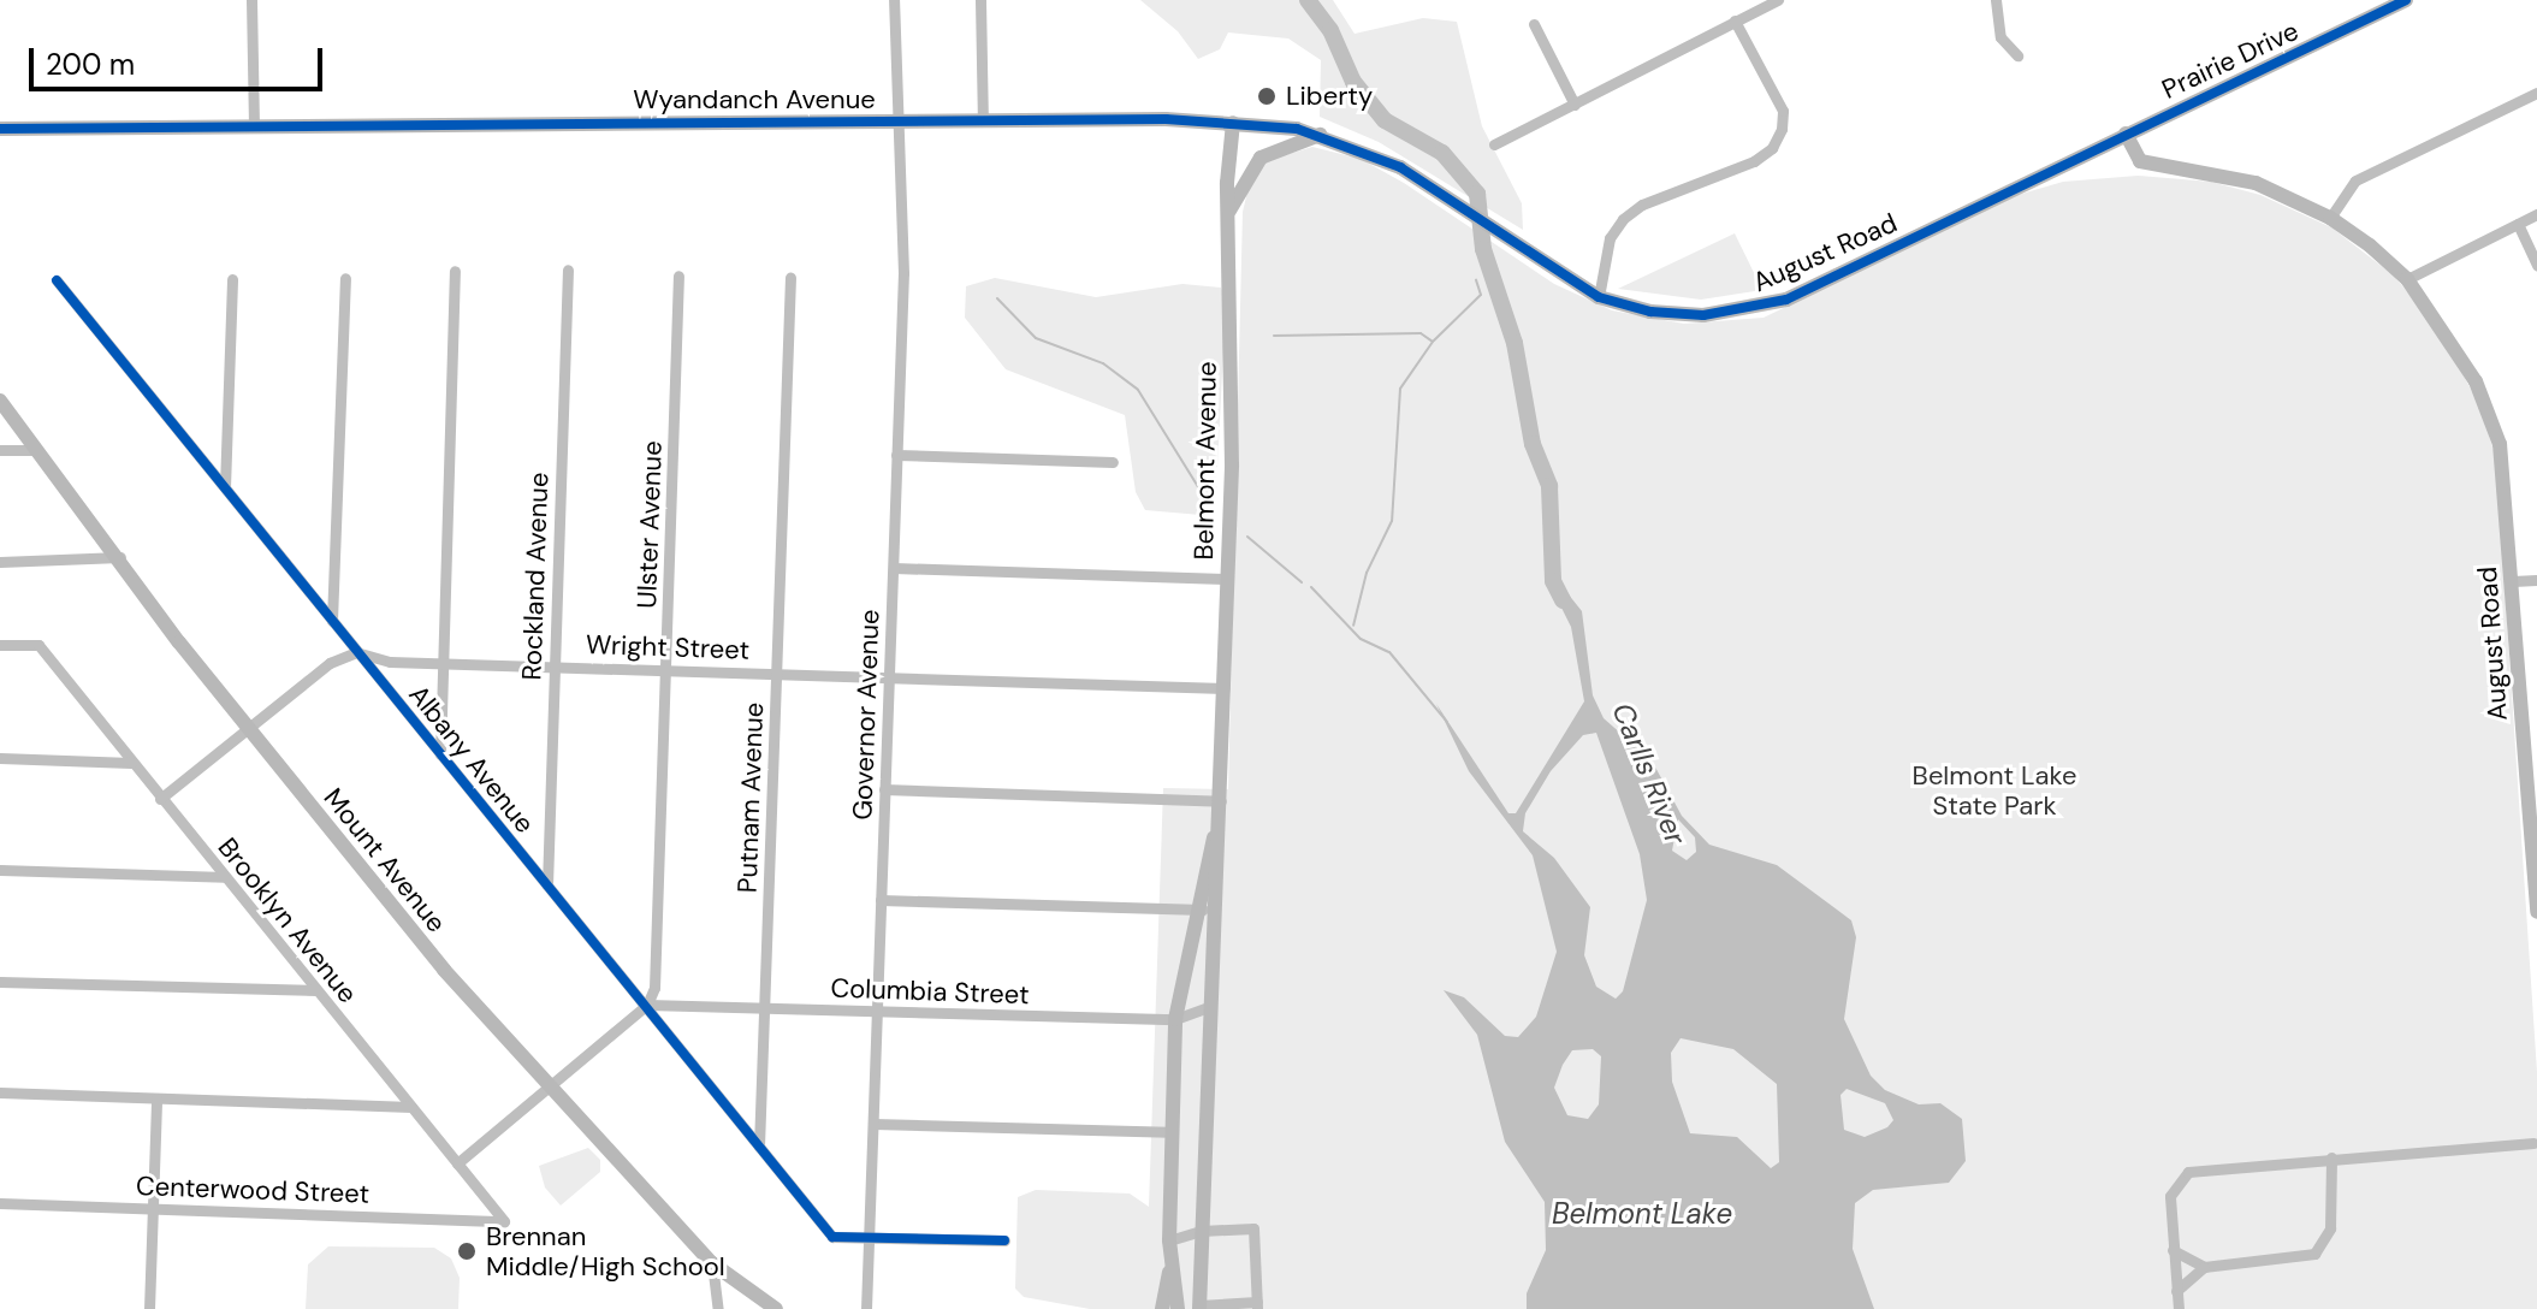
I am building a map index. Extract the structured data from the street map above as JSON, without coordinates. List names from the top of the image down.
{
  "streets": {
    "street": [
      "Prairie Drive",
      "Wyandanch Avenue",
      "August Road",
      "Belmont Avenue",
      "Ulster Avenue",
      "Rockland Avenue",
      "Wright Street",
      "Governor Avenue",
      "Albany Avenue",
      "Putnam Avenue",
      "Mount Avenue",
      "Brooklyn Avenue",
      "Columbia Street",
      "Centerwood Street"
    ]
  },
  "crossings": [
    ["Prairie Drive", "August Road"],
    ["Wyandanch Avenue", "August Road"],
    ["Wyandanch Avenue", "Belmont Avenue"],
    ["Wyandanch Avenue", "Governor Avenue"],
    ["Belmont Avenue", "Wright Street"],
    ["Belmont Avenue", "Columbia Street"],
    ["Ulster Avenue", "Wright Street"],
    ["Ulster Avenue", "Albany Avenue"],
    ["Ulster Avenue", "Columbia Street"],
    ["Rockland Avenue", "Wright Street"],
    ["Rockland Avenue", "Albany Avenue"],
    ["Wright Street", "Governor Avenue"],
    ["Wright Street", "Albany Avenue"],
    ["Wright Street", "Putnam Avenue"],
    ["Governor Avenue", "Albany Avenue"],
    ["Governor Avenue", "Columbia Street"],
    ["Albany Avenue", "Putnam Avenue"],
    ["Albany Avenue", "Columbia Street"],
    ["Putnam Avenue", "Columbia Street"],
    ["Brooklyn Avenue", "Centerwood Street"]
  ],
  "water": ["Carlls River", "Belmont Lake"],
  "parks": ["Belmont Lake State Park"],
  "places": ["Liberty", "Brennan Middle/High School"],
  "scale_bar": "200 m"
}
